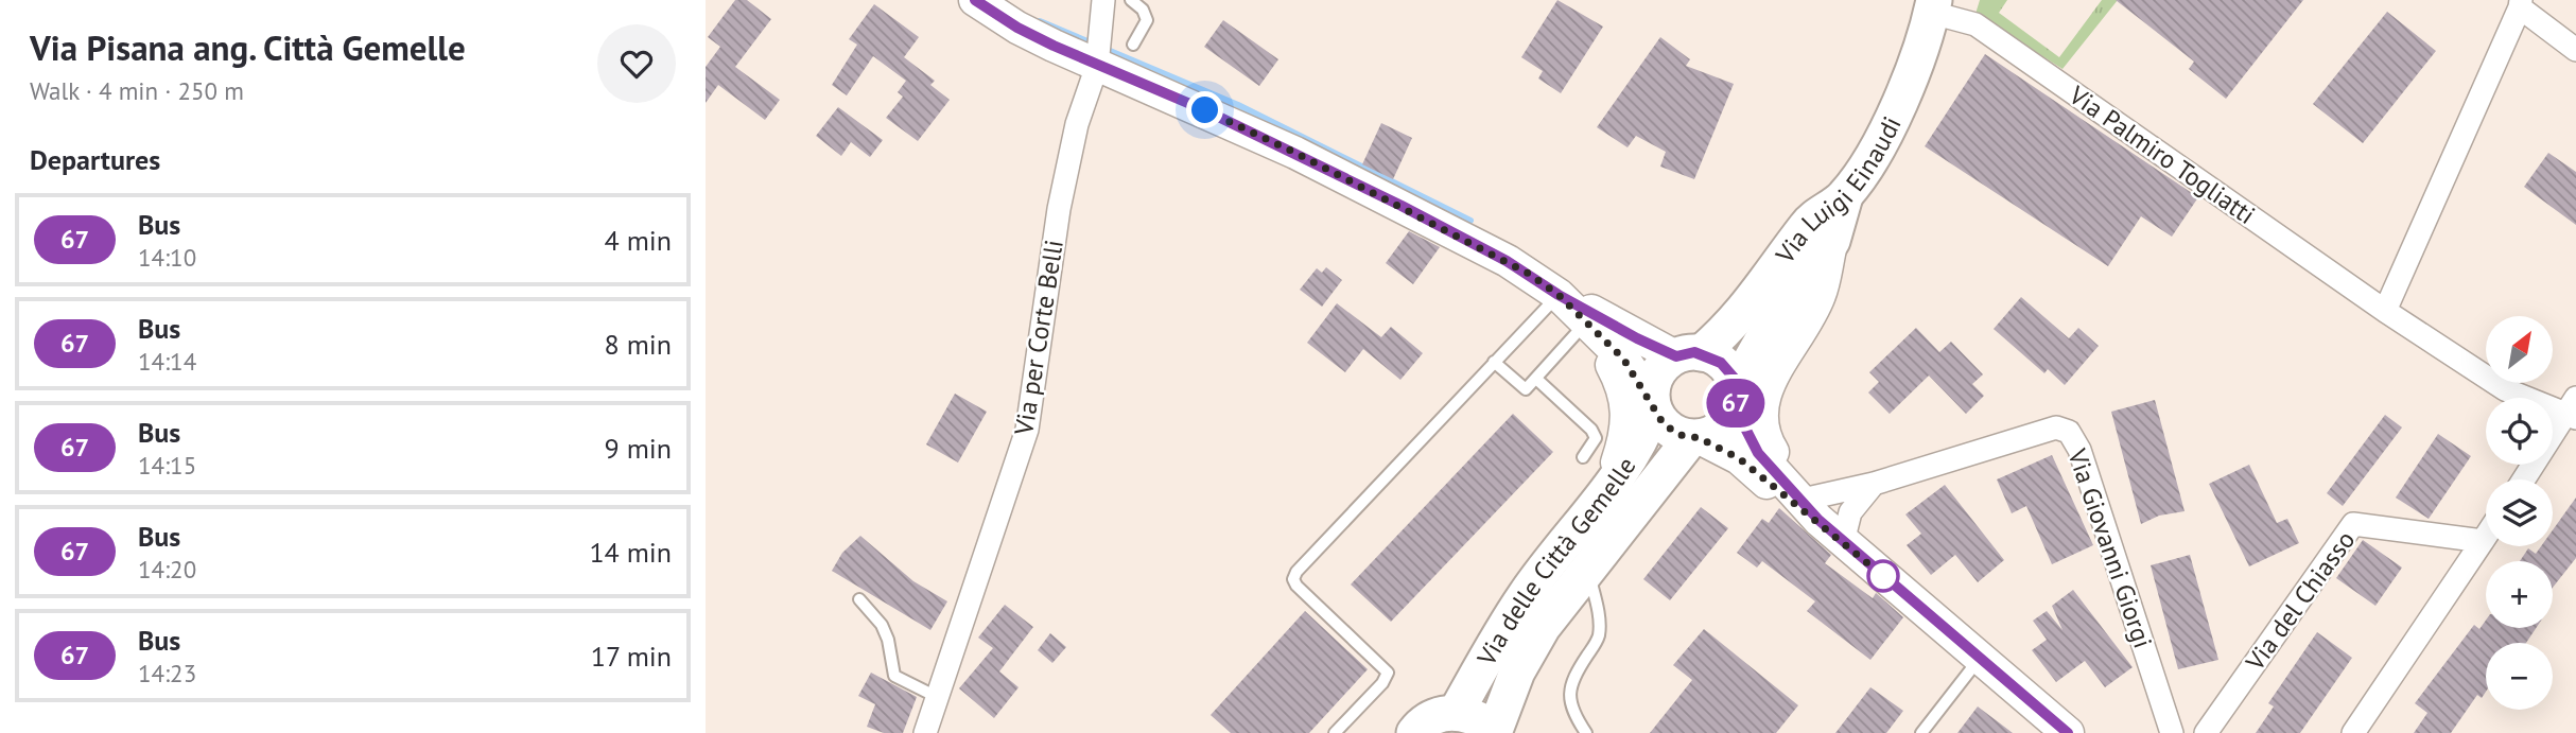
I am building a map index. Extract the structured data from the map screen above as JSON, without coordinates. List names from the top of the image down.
{
  "streets": {
    "main road": ["Via Luigi Einaudi", "Via delle Città Gemelle"],
    "street": [
      "Via Palmiro Togliatti",
      "Via per Corte Belli",
      "Via Giovanni Giorgi",
      "Via del Chiasso"
    ]
  },
  "crossings": [
    ["Via Palmiro Togliatti", "Via Luigi Einaudi"],
    ["Via Luigi Einaudi", "Via delle Città Gemelle"]
  ],
  "lines": ["bus line 67"],
  "north": "top right",
  "page": {
    "heading": [
      ["Via Pisana ang. Città Gemelle", "Walk · 4 min · 250 m"],
      "Departures"
    ],
    "on_map": "67",
    "list": [
      {
        "mark": "67",
        "name": "Bus",
        "note": "14:10",
        "value": "4 min"
      },
      {
        "mark": "67",
        "name": "Bus",
        "note": "14:14",
        "value": "8 min"
      },
      {
        "mark": "67",
        "name": "Bus",
        "note": "14:15",
        "value": "9 min"
      },
      {
        "mark": "67",
        "name": "Bus",
        "note": "14:20",
        "value": "14 min"
      },
      {
        "mark": "67",
        "name": "Bus",
        "note": "14:23",
        "value": "17 min"
      }
    ],
    "map_buttons": ["+", "−"]
  }
}
